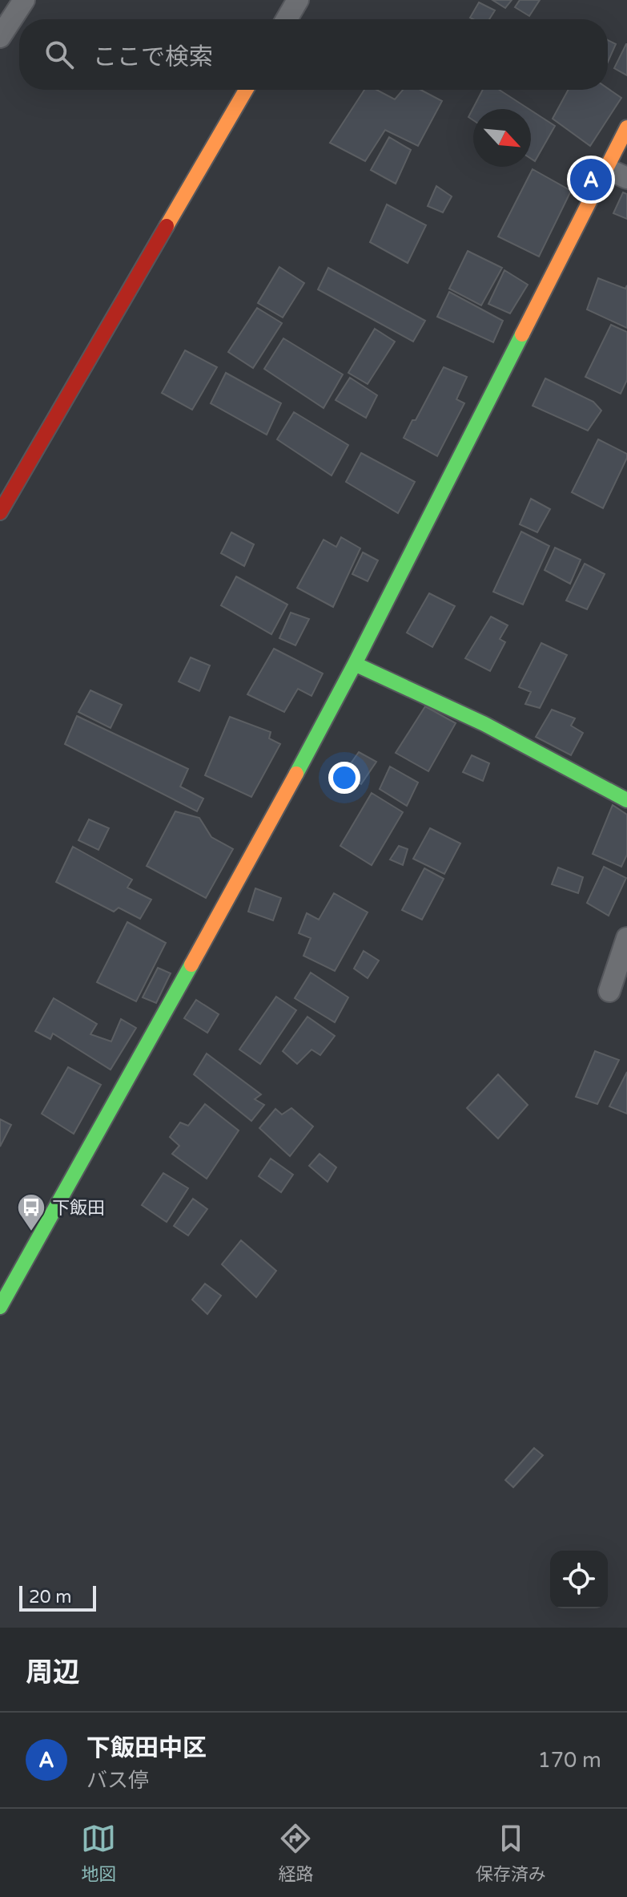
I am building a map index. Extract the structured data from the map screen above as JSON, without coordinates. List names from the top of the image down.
{
  "places": {
    "bus stop": ["下飯田"]
  },
  "scale_bar": "20 m",
  "north": "bottom right",
  "page": {
    "search": "ここで検索",
    "pins": "A",
    "scale": "20 m",
    "heading": "周辺",
    "list": [
      {
        "mark": "A",
        "name": "下飯田中区",
        "note": "バス停",
        "value": "170 m"
      }
    ],
    "nav": ["地図", "経路", "保存済み"]
  }
}
